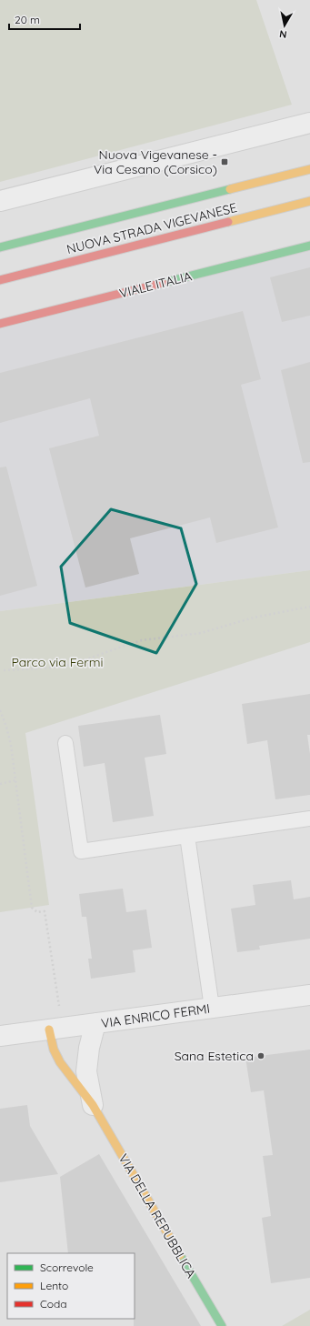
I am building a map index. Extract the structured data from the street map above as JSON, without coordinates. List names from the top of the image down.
{
  "streets": {
    "street": [
      "NUOVA STRADA VIGEVANESE",
      "VIALE ITALIA",
      "VIA ENRICO FERMI",
      "VIA DELLA REPUBBLICA"
    ]
  },
  "crossings": [
    ["VIA ENRICO FERMI", "VIA DELLA REPUBBLICA"]
  ],
  "parks": ["Parco via Fermi"],
  "places": {
    "transit": ["Nuova Vigevanese - Via Cesano (Corsico)"],
    "other": ["Sana Estetica"]
  },
  "legend": ["Scorrevole", "Lento", "Coda"],
  "scale_bar": "20 m",
  "north": "bottom"
}
